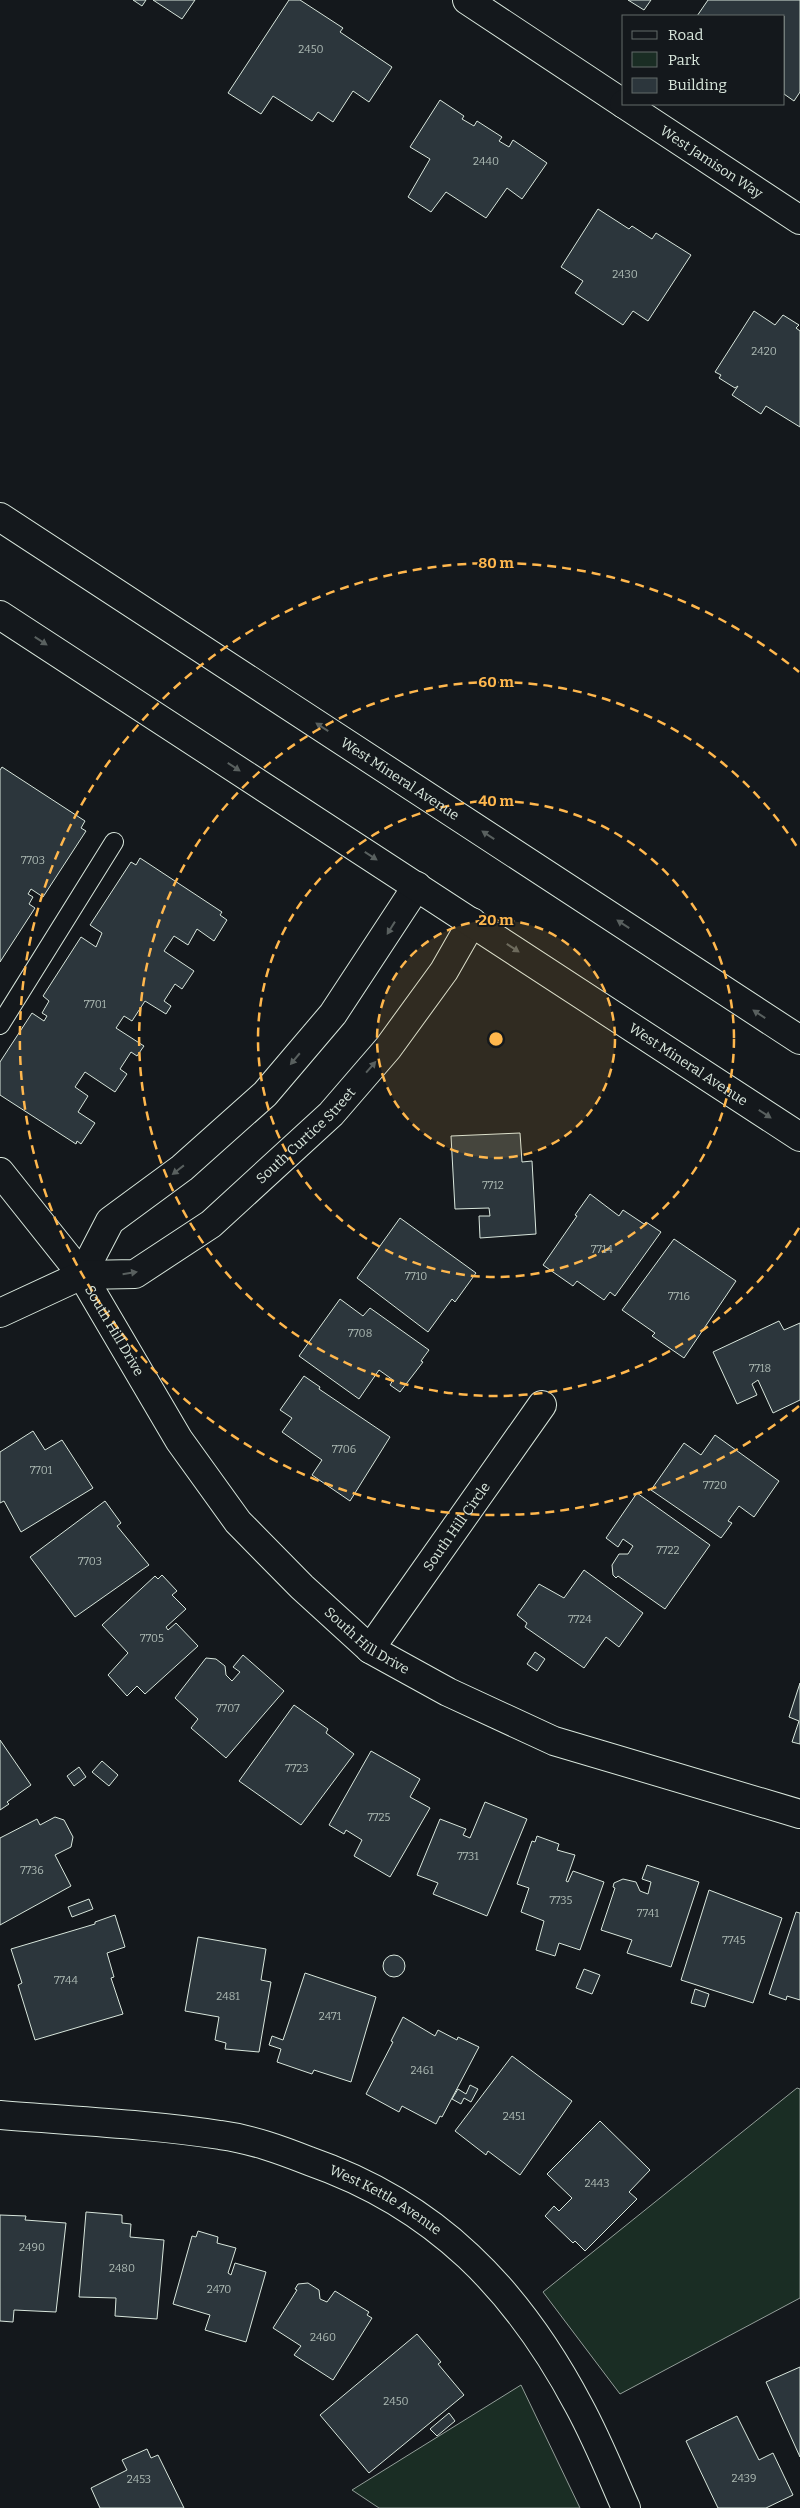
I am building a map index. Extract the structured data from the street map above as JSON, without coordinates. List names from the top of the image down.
{
  "streets": {
    "street": [
      "West Jamison Way",
      "West Mineral Avenue",
      "South Curtice Street",
      "South Hill Drive",
      "South Hill Circle",
      "West Kettle Avenue"
    ]
  },
  "crossings": [
    ["West Mineral Avenue", "South Curtice Street"],
    ["South Curtice Street", "South Hill Drive"],
    ["South Hill Drive", "South Hill Circle"]
  ],
  "house_numbers": [
    "2450",
    "2440",
    "2430",
    "2420",
    "7703",
    "7701",
    "7712",
    "7714",
    "7710",
    "7716",
    "7708",
    "7718",
    "7706",
    "7701",
    "7720",
    "7722",
    "7703",
    "7724",
    "7705",
    "7707",
    "7723",
    "7725",
    "7731",
    "7736",
    "7735",
    "7741",
    "7745",
    "7744",
    "2481",
    "2471",
    "2461",
    "2451",
    "2443",
    "2490",
    "2480",
    "2470",
    "2460",
    "2450",
    "2439",
    "2453"
  ],
  "legend": ["Road", "Park", "Building"],
  "rings": [
    "80 m",
    "60 m",
    "40 m",
    "20 m"
  ]
}
